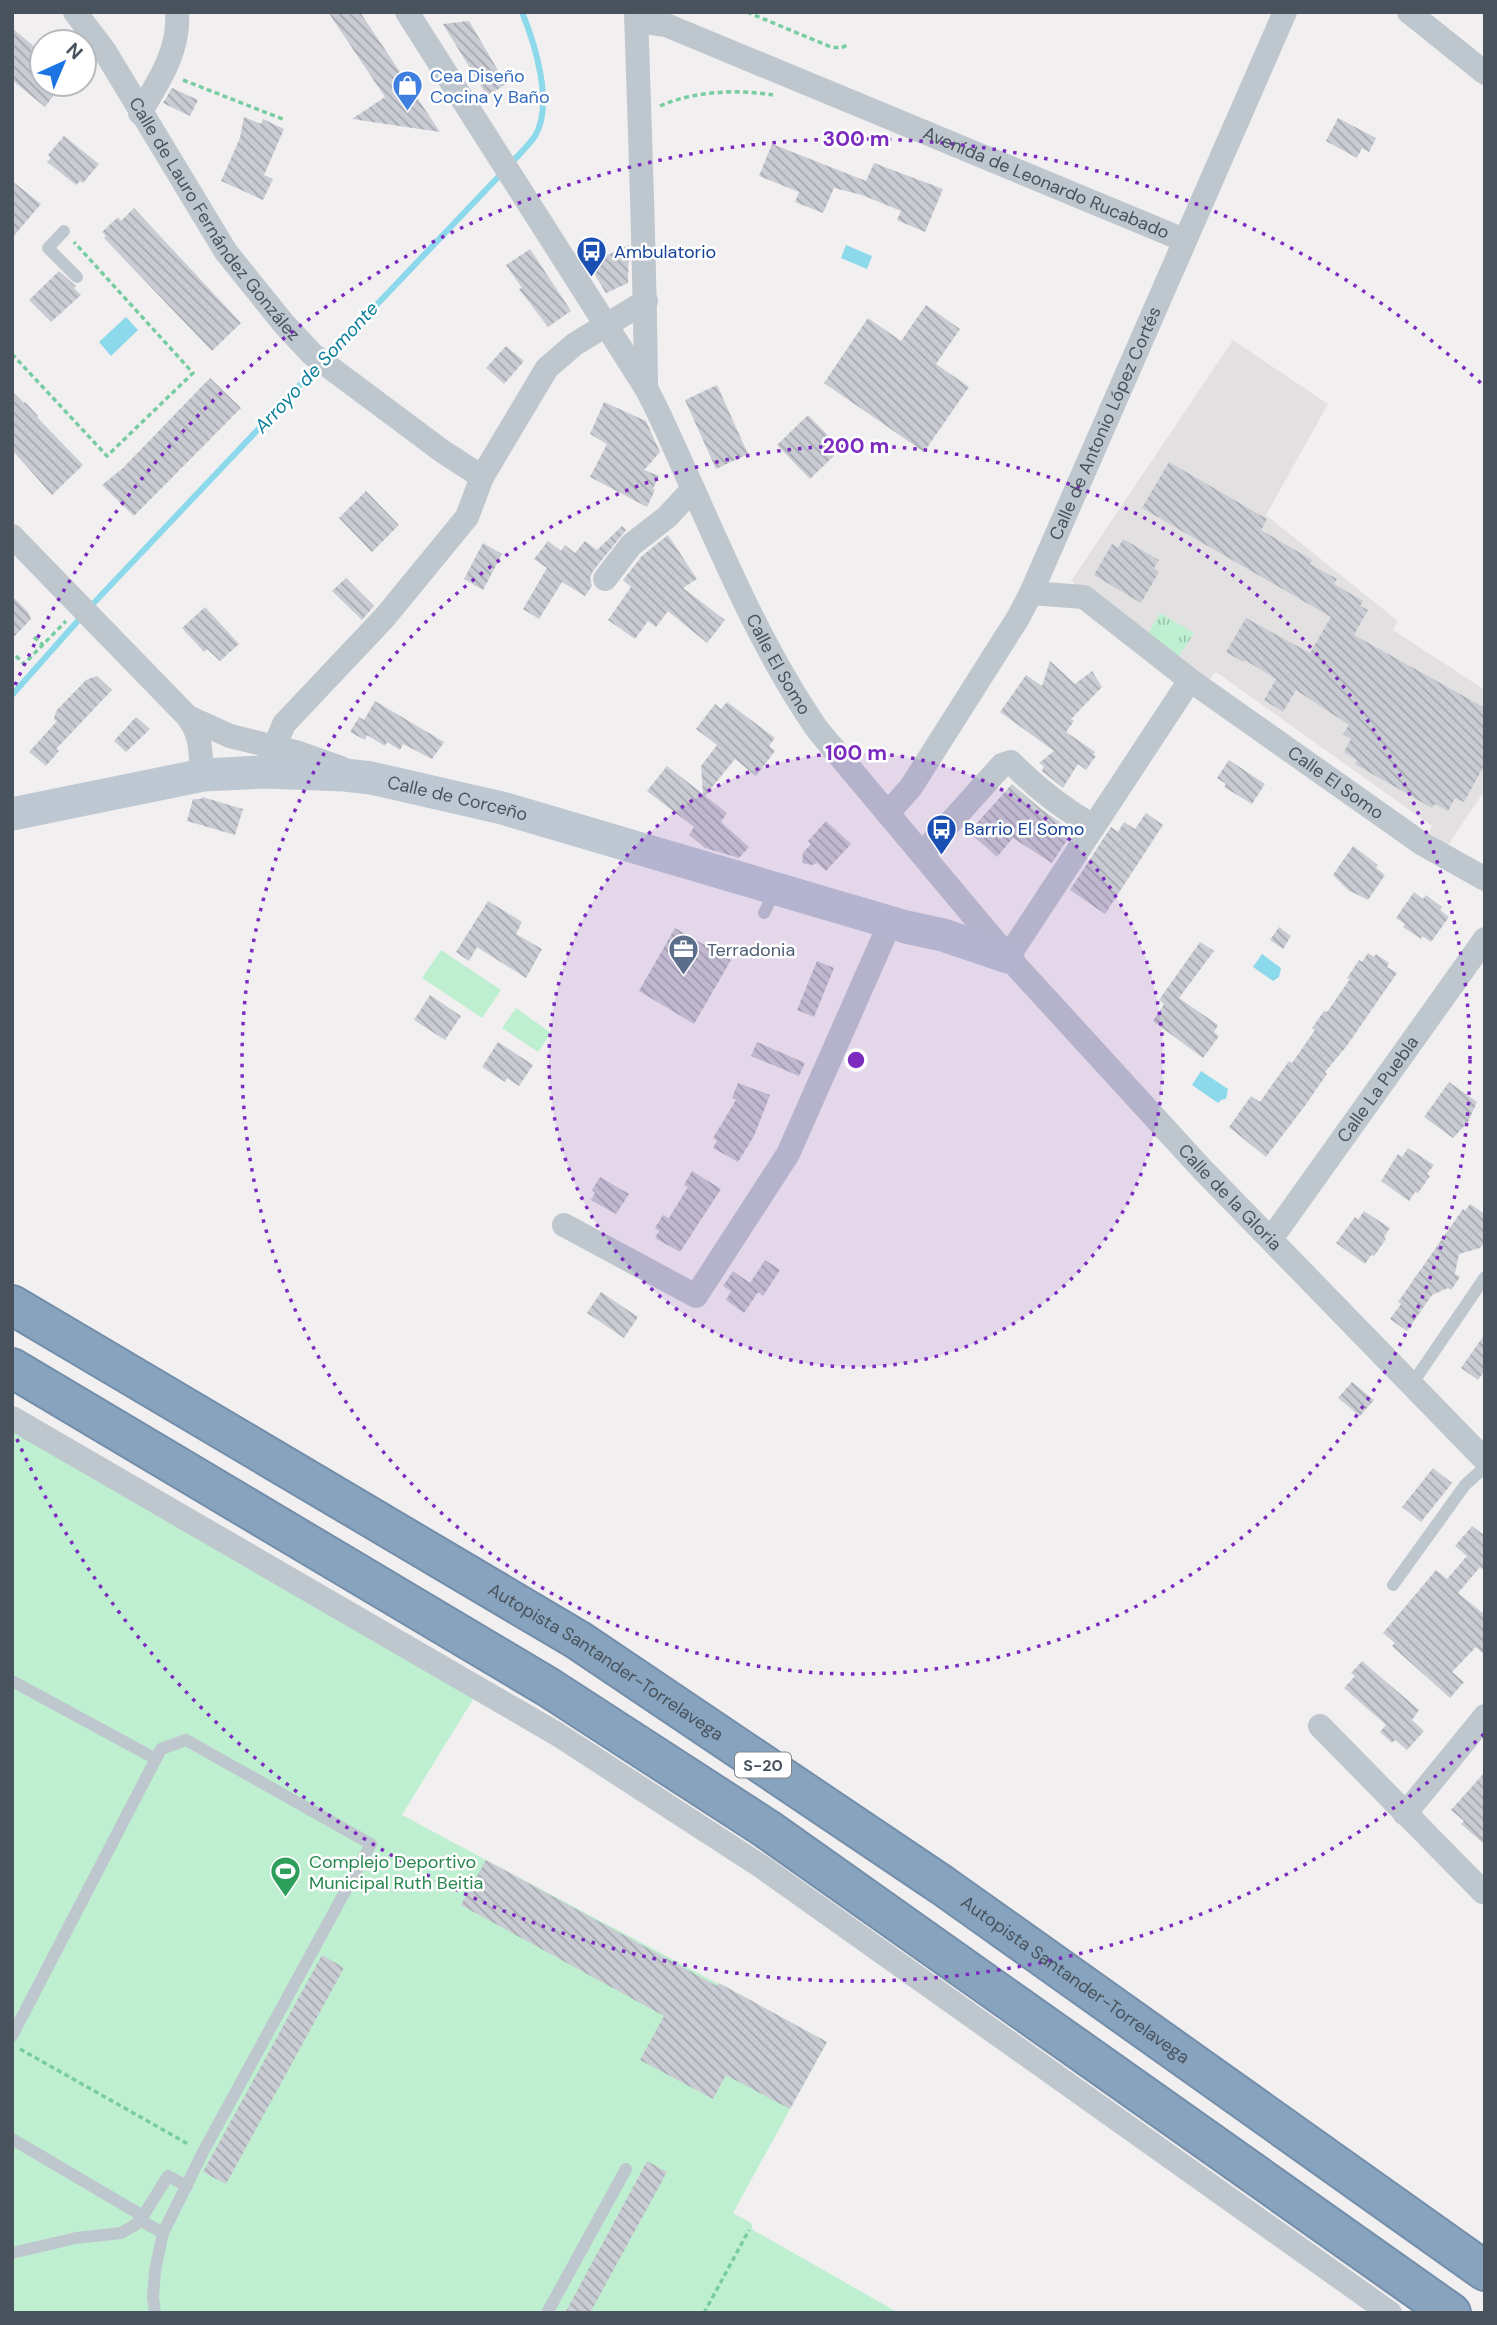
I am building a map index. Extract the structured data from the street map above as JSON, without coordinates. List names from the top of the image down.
{
  "streets": {
    "highway": ["Autopista Santander-Torrelavega", "S-20"],
    "main road": ["Calle de Corceño"],
    "street": [
      "Avenida de Leonardo Rucabado",
      "Calle de Lauro Fernández González",
      "Calle de Antonio López Cortés",
      "Calle El Somo",
      "Calle La Puebla",
      "Calle de la Gloria"
    ]
  },
  "crossings": [
    ["Avenida de Leonardo Rucabado", "Calle de Antonio López Cortés"],
    ["Calle de Antonio López Cortés", "Calle El Somo"],
    ["Calle El Somo", "Calle de Corceño"],
    ["Calle El Somo", "Calle de la Gloria"],
    ["Calle de Corceño", "Calle de la Gloria"],
    ["Calle La Puebla", "Calle de la Gloria"]
  ],
  "water": ["Arroyo de Somonte"],
  "places": {
    "shop": ["Cea Diseño Cocina y Baño"],
    "bus stop": ["Ambulatorio", "Barrio El Somo"],
    "office": ["Terradonia"],
    "sports": ["Complejo Deportivo Municipal Ruth Beitia"]
  },
  "north": "top right",
  "rings": ["300 m", "200 m", "100 m"]
}
